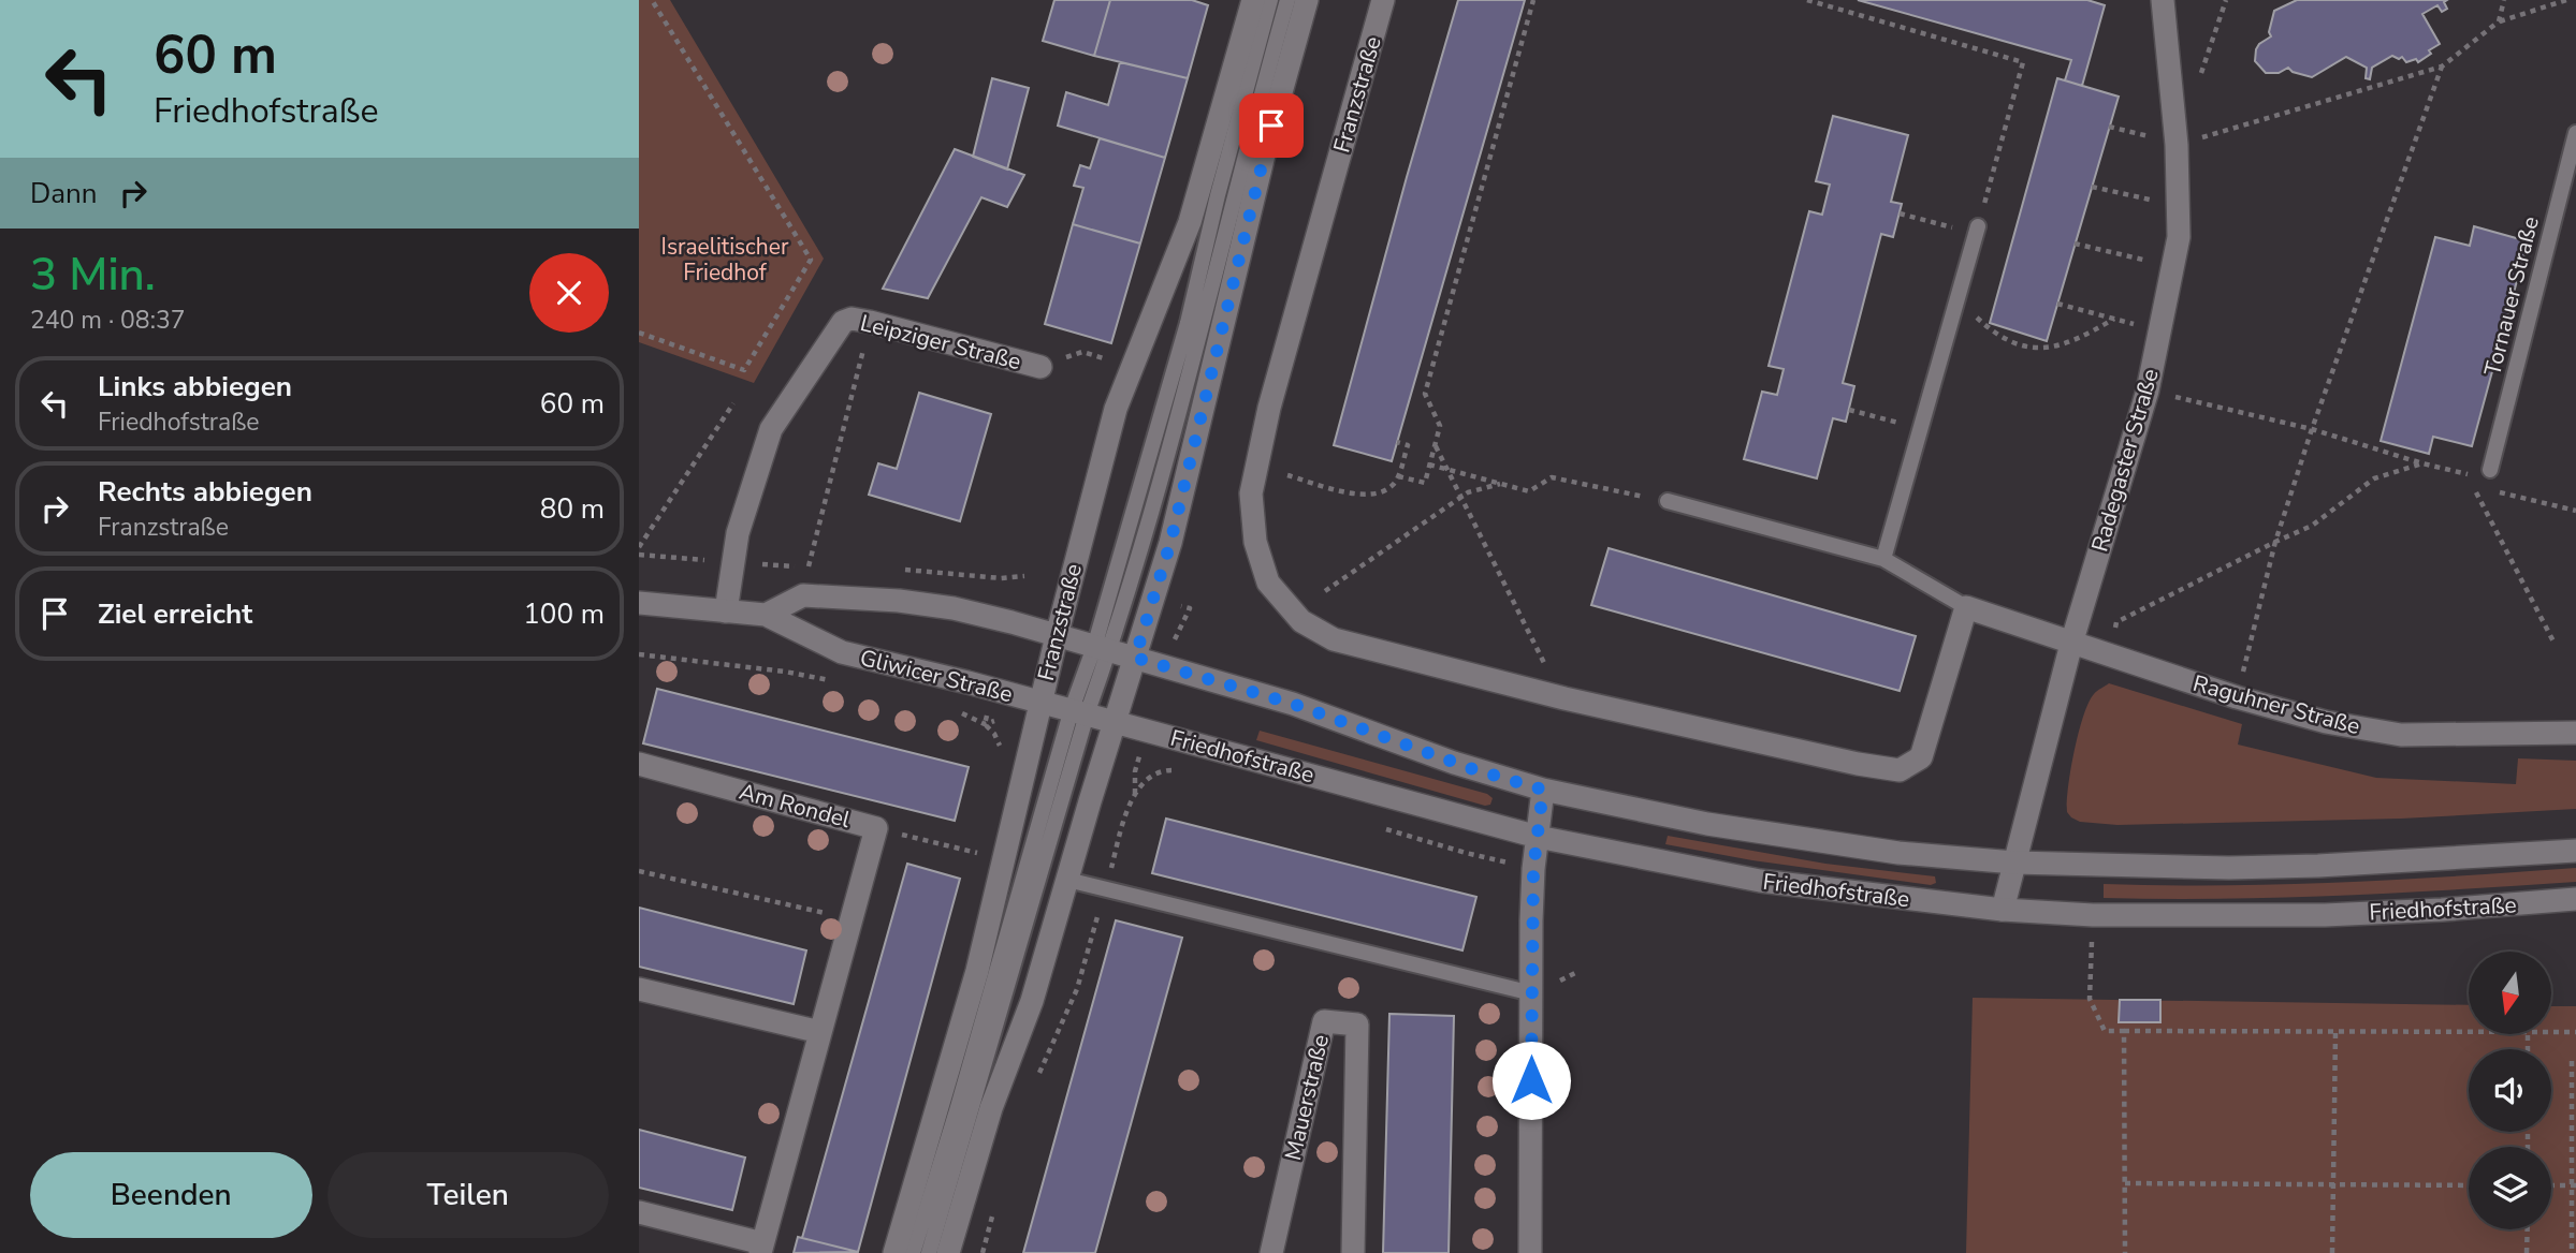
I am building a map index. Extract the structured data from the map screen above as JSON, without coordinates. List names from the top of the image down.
{
  "streets": {
    "main road": [
      "Franzstraße",
      "Leipziger Straße",
      "Radegaster Straße",
      "Gliwicer Straße",
      "Raguhner Straße",
      "Friedhofstraße",
      "Am Rondel",
      "Mauerstraße"
    ],
    "lane": ["Tornauer Straße"]
  },
  "crossings": [
    ["Franzstraße", "Gliwicer Straße"],
    ["Leipziger Straße", "Gliwicer Straße"],
    ["Radegaster Straße", "Raguhner Straße"],
    ["Radegaster Straße", "Friedhofstraße"],
    ["Gliwicer Straße", "Friedhofstraße"]
  ],
  "parks": ["Israelitischer Friedhof"],
  "north": "bottom",
  "page": {
    "turn": ["60 m", "Friedhofstraße"],
    "then": "Dann",
    "heading": ["3 Min.", "240 m · 08:37"],
    "list": [
      {
        "name": "Links abbiegen",
        "note": "Friedhofstraße",
        "value": "60 m"
      },
      {
        "name": "Rechts abbiegen",
        "note": "Franzstraße",
        "value": "80 m"
      },
      {
        "name": "Ziel erreicht",
        "value": "100 m"
      }
    ],
    "buttons": ["Beenden", "Teilen"]
  }
}
